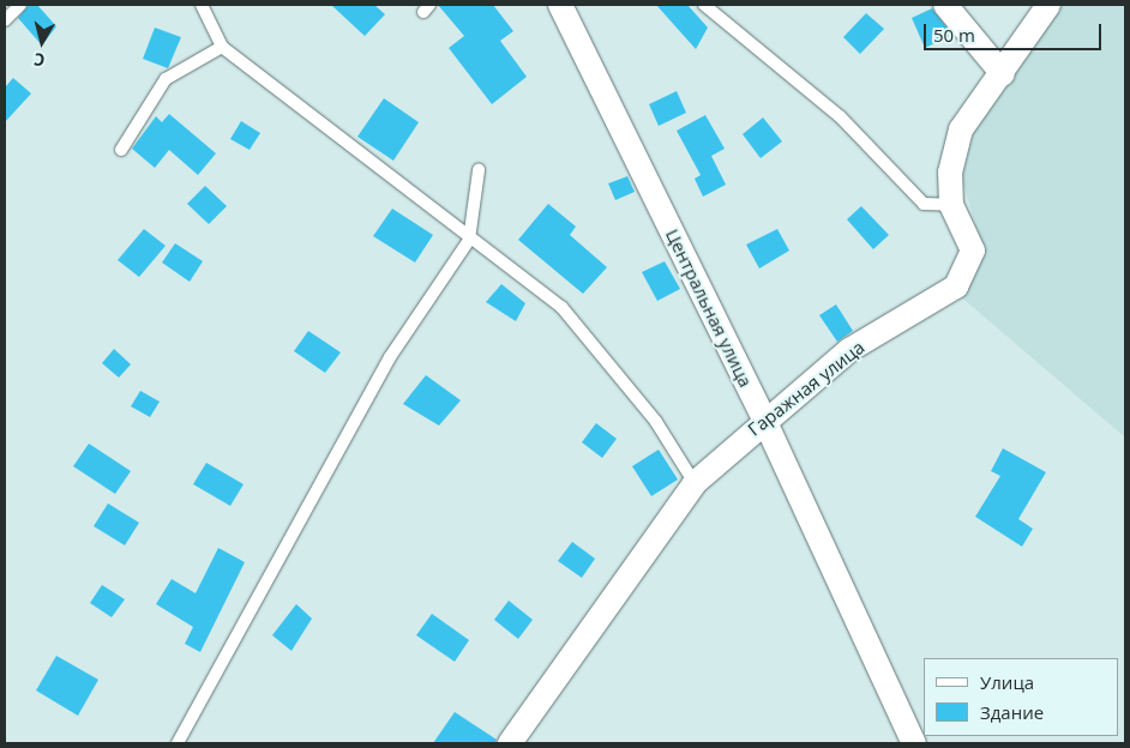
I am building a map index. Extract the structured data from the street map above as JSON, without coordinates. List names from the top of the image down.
{
  "streets": {
    "street": ["Центральная улица", "Гаражная улица"]
  },
  "crossings": [
    ["Центральная улица", "Гаражная улица"]
  ],
  "legend": ["Улица", "Здание"],
  "scale_bar": "50 m",
  "north": "bottom"
}
